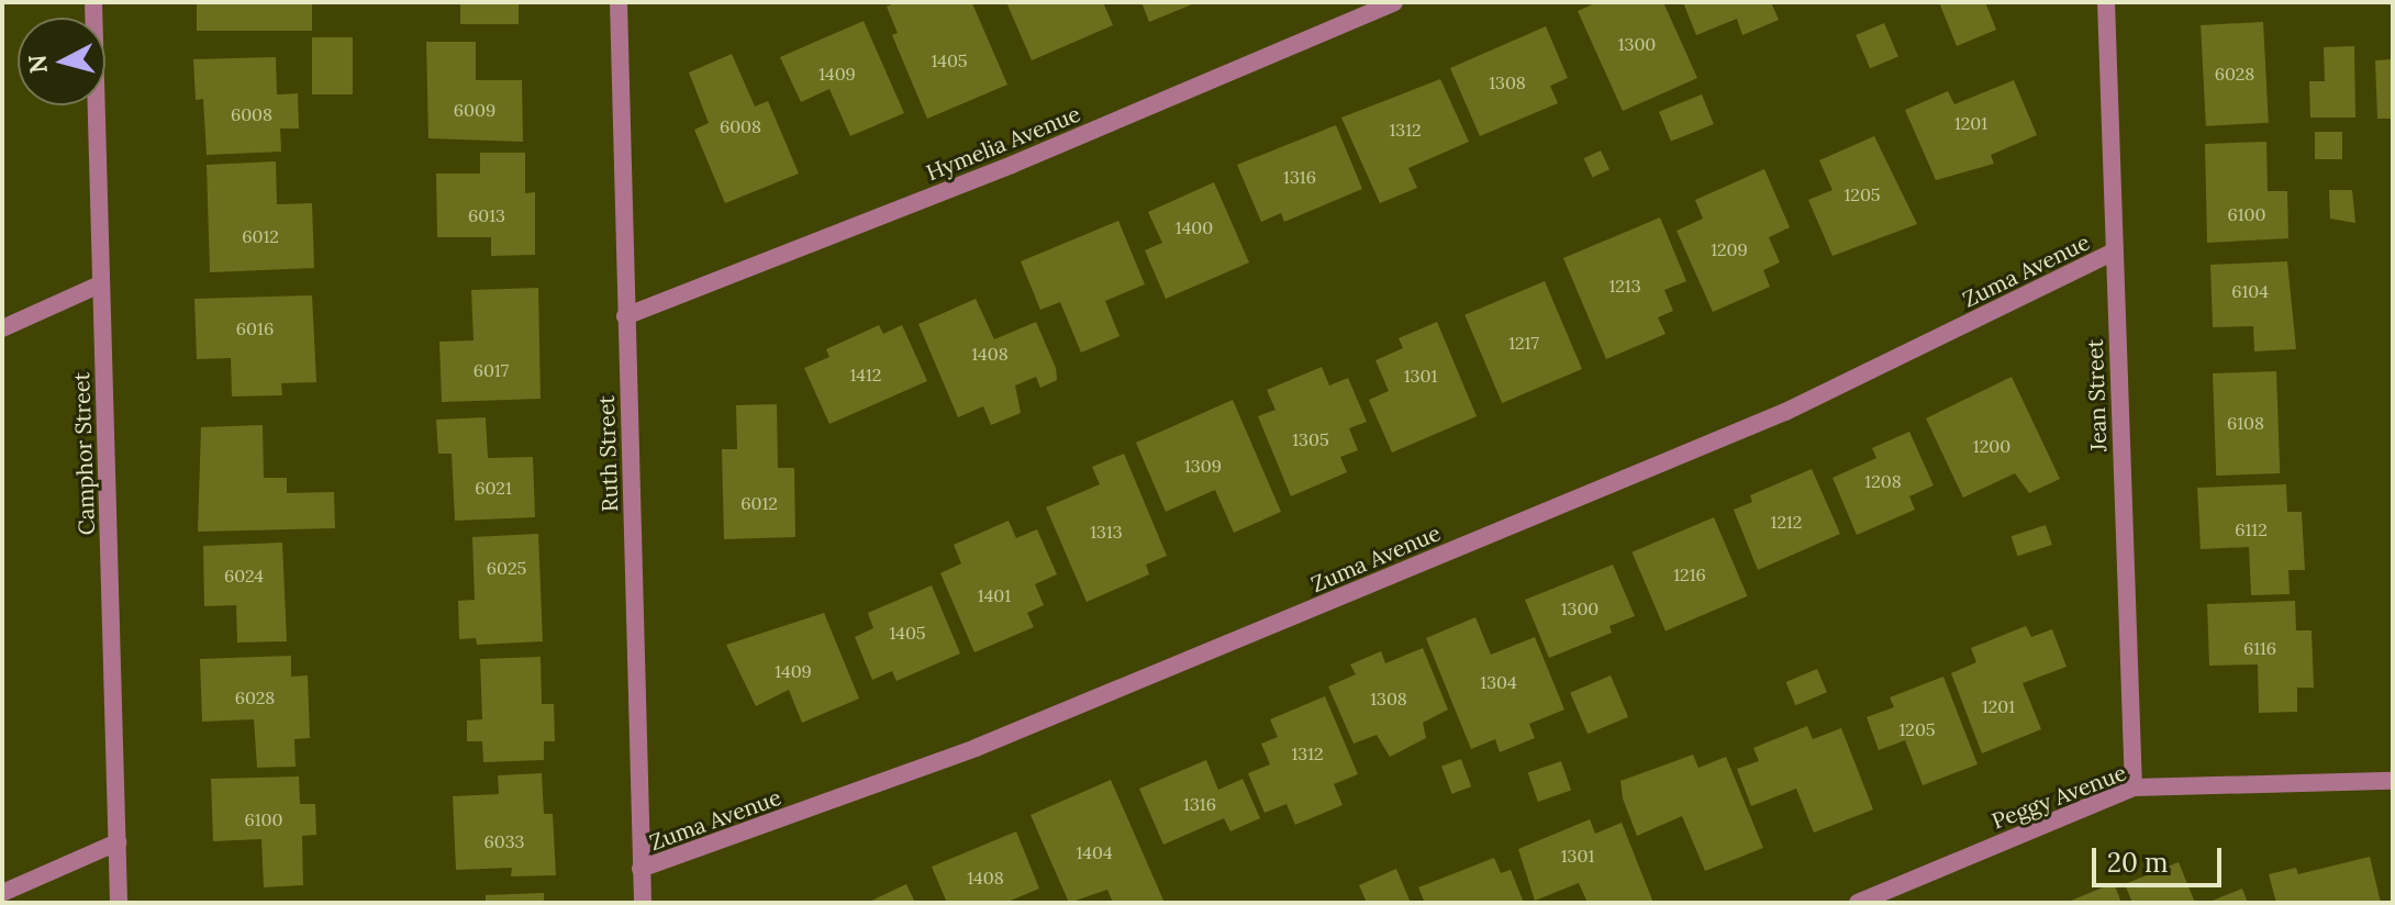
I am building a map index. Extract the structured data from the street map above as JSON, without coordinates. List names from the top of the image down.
{
  "streets": {
    "street": [
      "Hymelia Avenue",
      "Zuma Avenue",
      "Jean Street",
      "Camphor Street",
      "Ruth Street",
      "Peggy Avenue"
    ]
  },
  "crossings": [
    ["Hymelia Avenue", "Ruth Street"],
    ["Zuma Avenue", "Jean Street"],
    ["Zuma Avenue", "Ruth Street"],
    ["Jean Street", "Peggy Avenue"]
  ],
  "house_numbers": [
    "1300",
    "1405",
    "1409",
    "6028",
    "1308",
    "6009",
    "6008",
    "1201",
    "6008",
    "1312",
    "1316",
    "1205",
    "6100",
    "6013",
    "1400",
    "6012",
    "1209",
    "1213",
    "6104",
    "6016",
    "1217",
    "1408",
    "6017",
    "1412",
    "1301",
    "6108",
    "1305",
    "1200",
    "1309",
    "1208",
    "6021",
    "6012",
    "1212",
    "6112",
    "1313",
    "6025",
    "1216",
    "6024",
    "1401",
    "1300",
    "1405",
    "6116",
    "1409",
    "1304",
    "6028",
    "1308",
    "1201",
    "1205",
    "1312",
    "1316",
    "6100",
    "6033",
    "1404",
    "1301",
    "1408"
  ],
  "scale_bar": "20 m",
  "north": "left"
}
